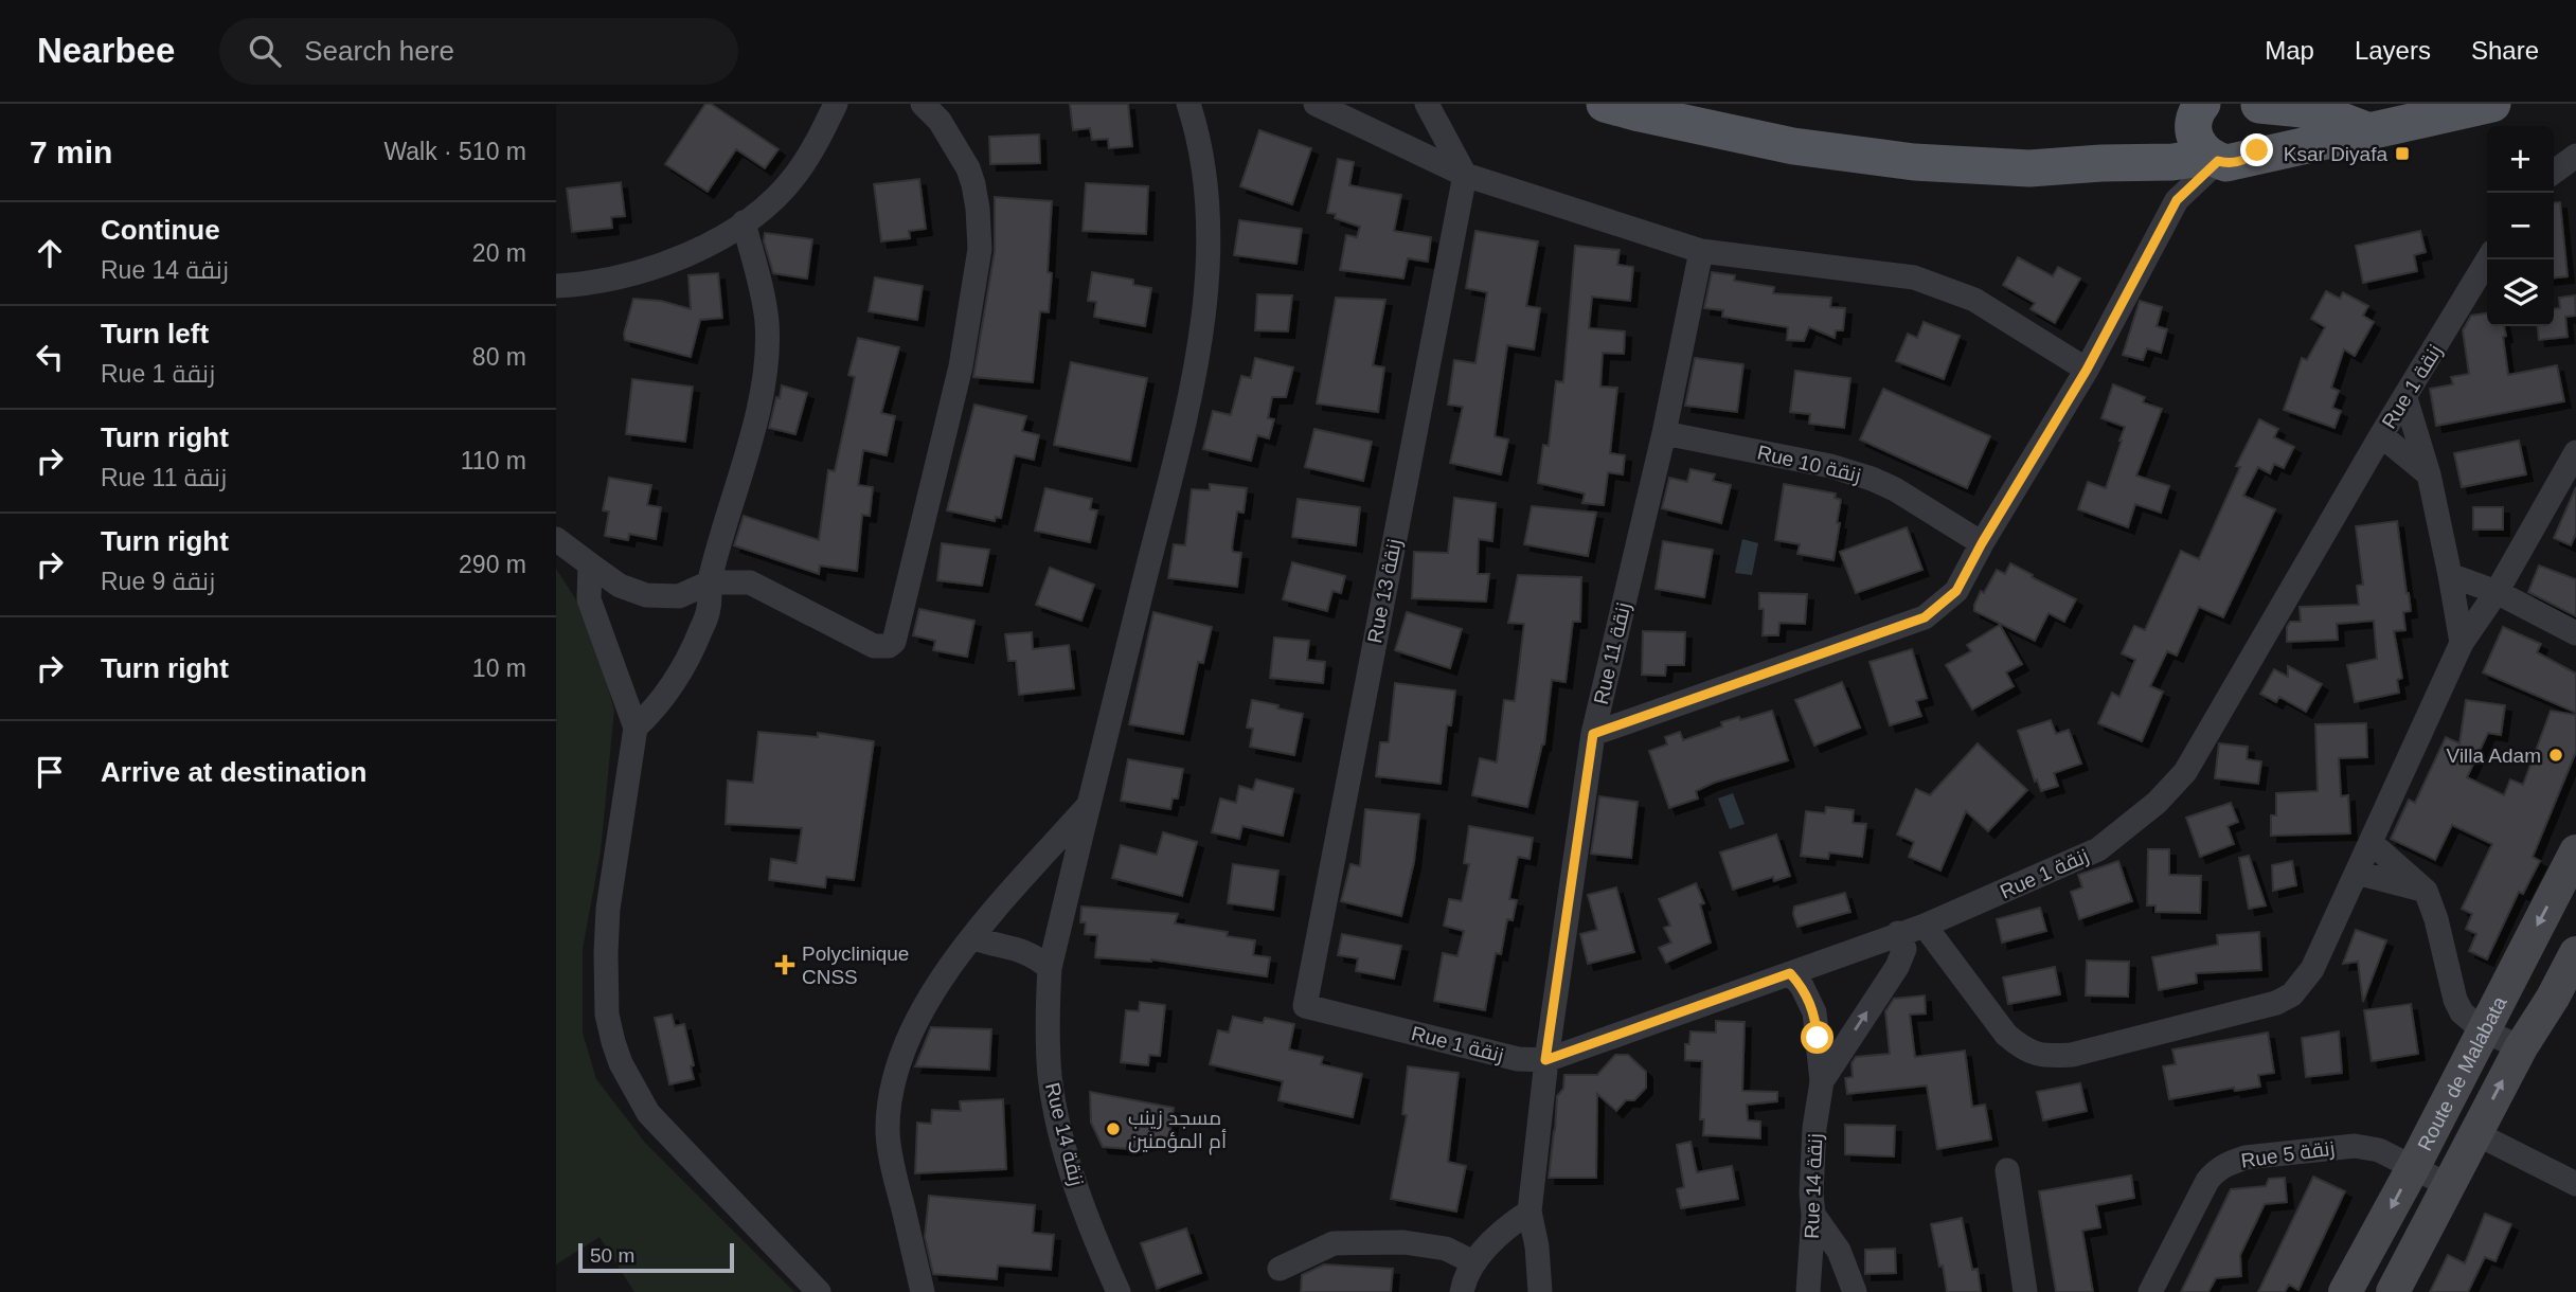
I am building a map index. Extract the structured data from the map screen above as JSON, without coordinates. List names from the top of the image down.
{
  "streets": {
    "street": [
      "Rue 1 زنقة",
      "Rue 10 زنقة",
      "Rue 13 زنقة",
      "Rue 11 زنقة",
      "Route de Malabata",
      "Rue 14 زنقة",
      "Rue 5 زنقة"
    ]
  },
  "crossings": [
    ["Rue 1 زنقة", "Rue 13 زنقة"],
    ["Rue 1 زنقة", "Rue 11 زنقة"],
    ["Rue 1 زنقة", "Rue 14 زنقة"],
    ["Rue 10 زنقة", "Rue 11 زنقة"],
    ["Route de Malabata", "Rue 5 زنقة"]
  ],
  "places": {
    "transit": ["Ksar Diyafa"],
    "other": ["Villa Adam", "مسجد زينب أم المؤمنين"],
    "health": ["Polyclinique CNSS"]
  },
  "scale_bar": "50 m",
  "page": {
    "header": "Nearbee",
    "search": "Search here",
    "nav": ["Map", "Layers", "Share"],
    "heading": ["7 min", "Walk · 510 m"],
    "map_buttons": ["+", "−"],
    "list": [
      ["Continue", "Rue 14 زنقة", "20 m"],
      ["Turn left", "Rue 1 زنقة", "80 m"],
      ["Turn right", "Rue 11 زنقة", "110 m"],
      ["Turn right", "Rue 9 زنقة", "290 m"],
      ["Turn right", "10 m"],
      "Arrive at destination"
    ],
    "scale": "50 m"
  }
}
